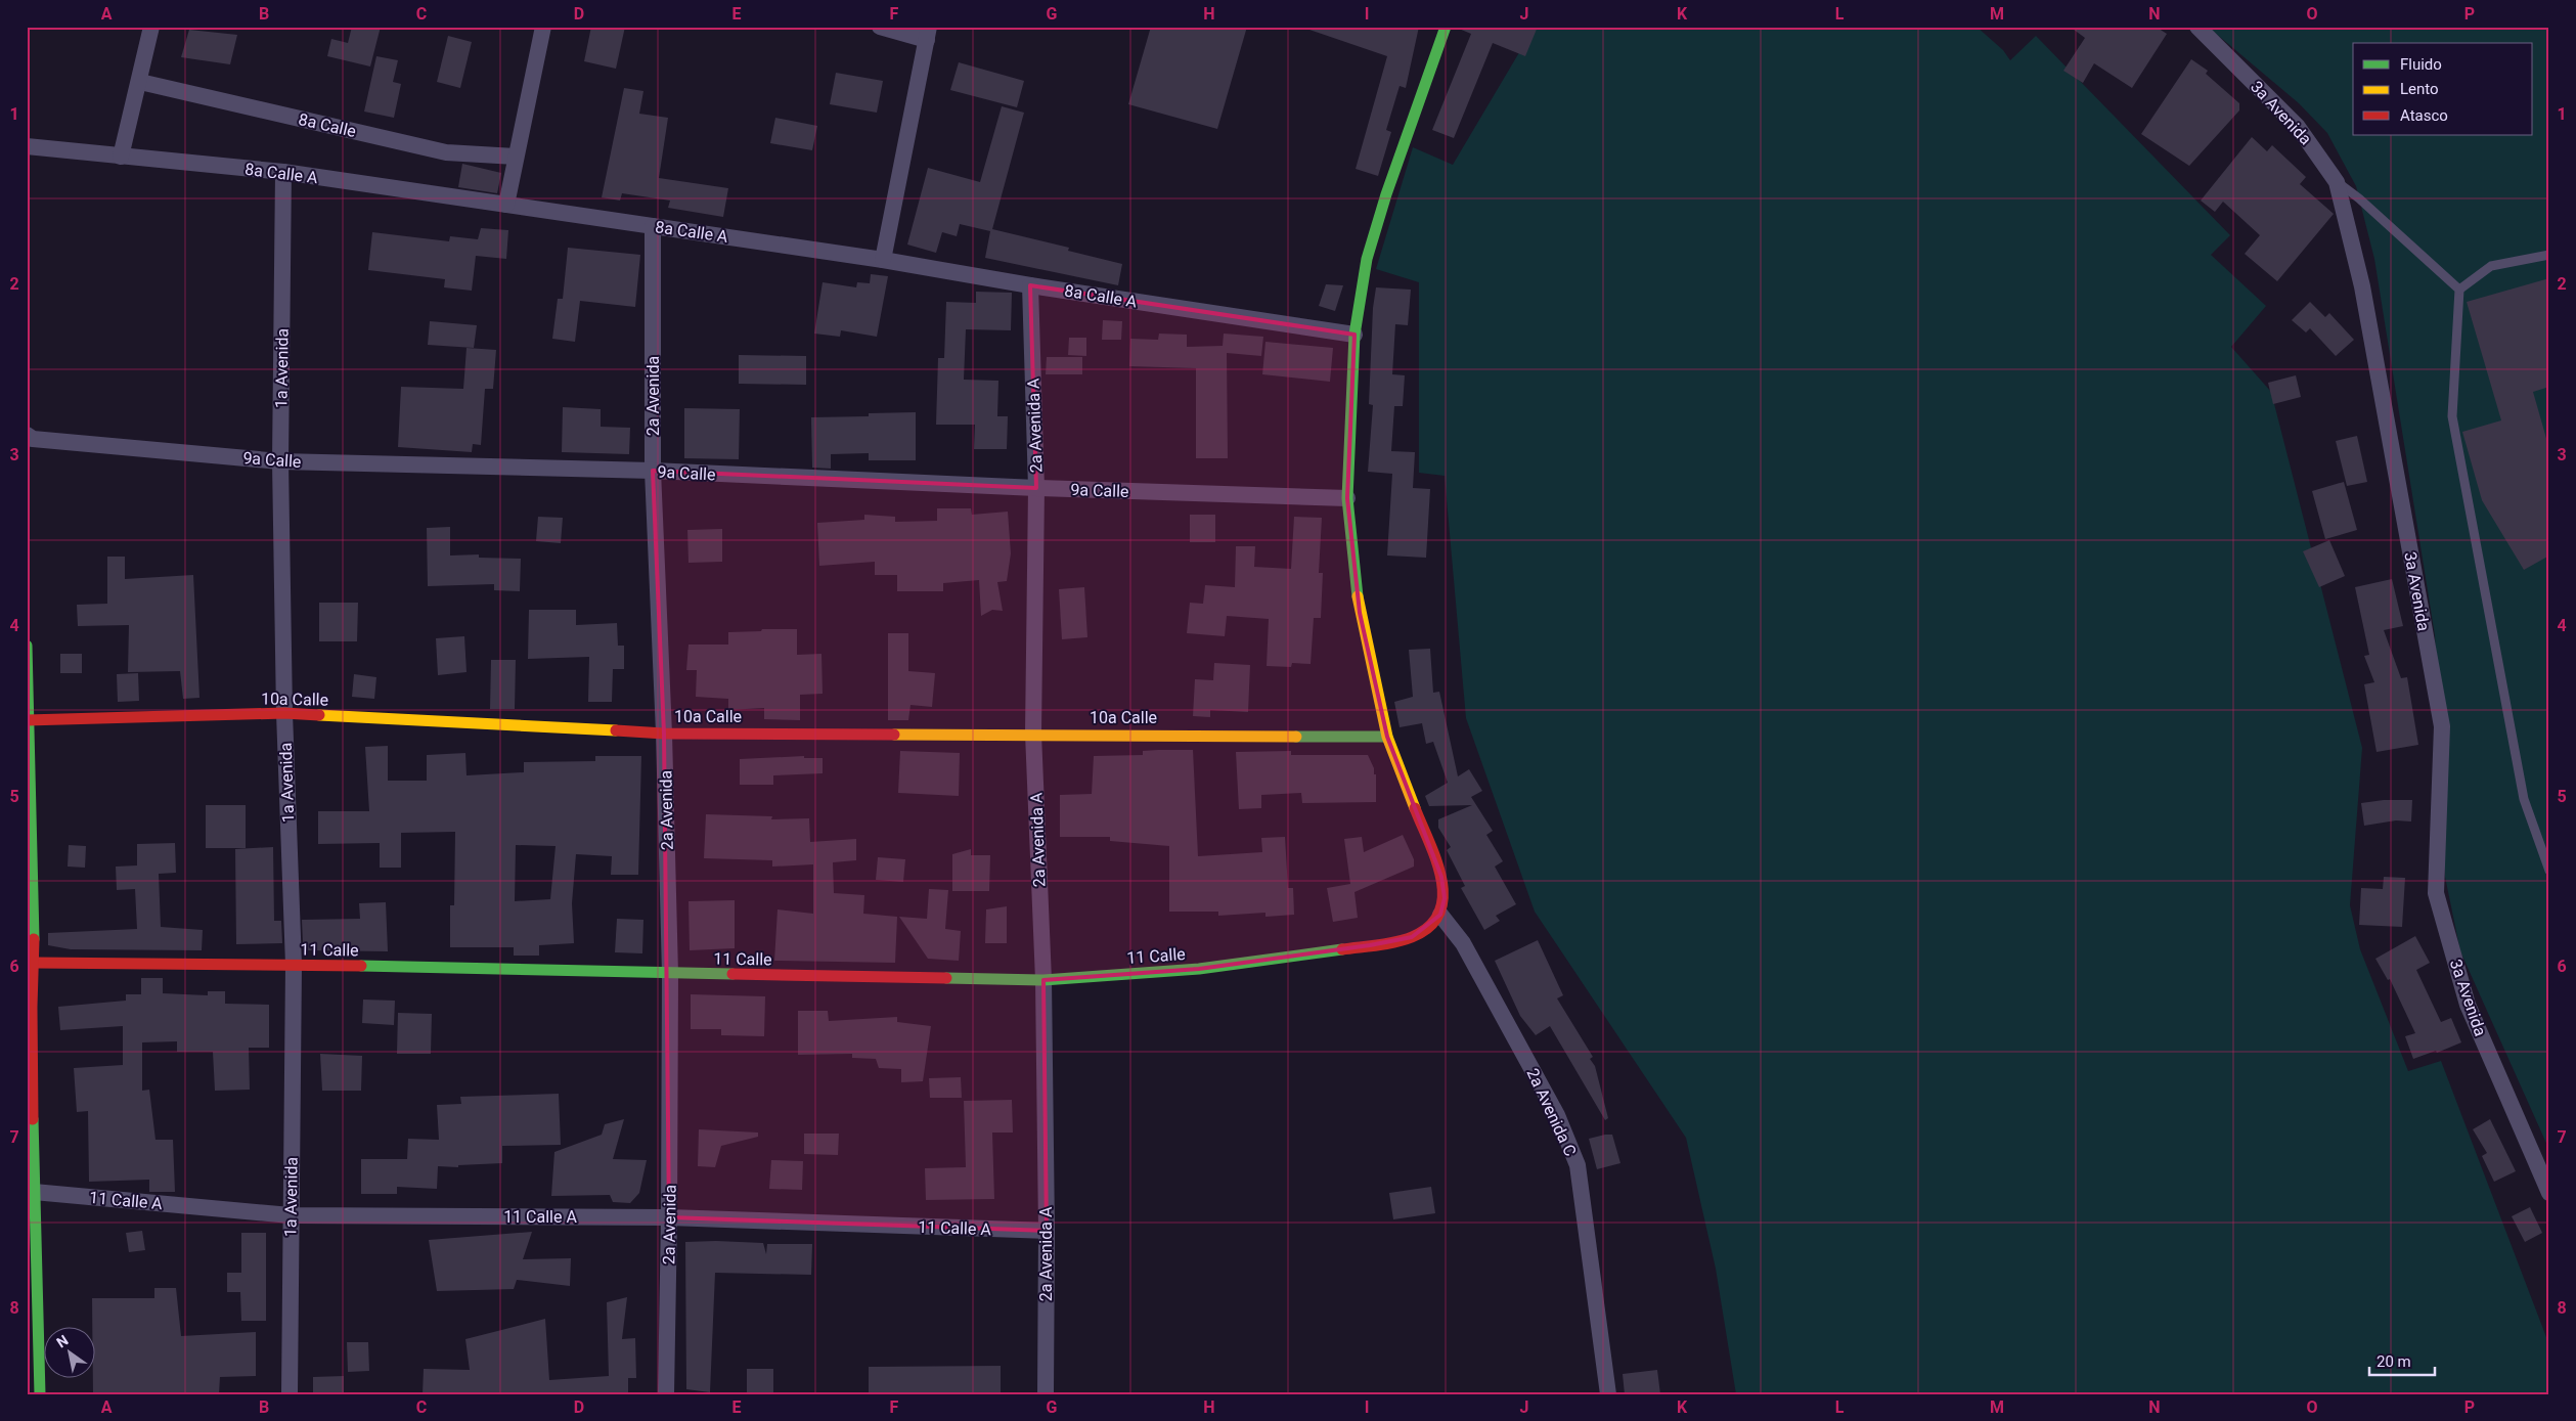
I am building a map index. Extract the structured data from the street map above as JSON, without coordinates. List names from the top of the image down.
{
  "streets": {
    "street": [
      "3a Avenida",
      "8a Calle",
      "8a Calle A",
      "1a Avenida",
      "2a Avenida",
      "2a Avenida A",
      "9a Calle",
      "10a Calle",
      "11 Calle",
      "2a Avenida C",
      "11 Calle A"
    ]
  },
  "crossings": [
    ["8a Calle A", "1a Avenida"],
    ["8a Calle A", "2a Avenida"],
    ["8a Calle A", "2a Avenida A"],
    ["1a Avenida", "9a Calle"],
    ["1a Avenida", "10a Calle"],
    ["1a Avenida", "11 Calle"],
    ["1a Avenida", "11 Calle A"],
    ["2a Avenida", "9a Calle"],
    ["2a Avenida", "10a Calle"],
    ["2a Avenida", "11 Calle"],
    ["2a Avenida", "11 Calle A"],
    ["2a Avenida A", "9a Calle"],
    ["2a Avenida A", "10a Calle"],
    ["2a Avenida A", "11 Calle"],
    ["2a Avenida A", "11 Calle A"],
    ["11 Calle", "2a Avenida C"]
  ],
  "legend": ["Fluido", "Lento", "Atasco"],
  "scale_bar": "20 m",
  "north": "top left",
  "grid": {
    "columns": [
      "A",
      "B",
      "C",
      "D",
      "E",
      "F",
      "G",
      "H",
      "I",
      "J",
      "K",
      "L",
      "M",
      "N",
      "O",
      "P"
    ],
    "rows": [
      "1",
      "2",
      "3",
      "4",
      "5",
      "6",
      "7",
      "8"
    ]
  }
}
